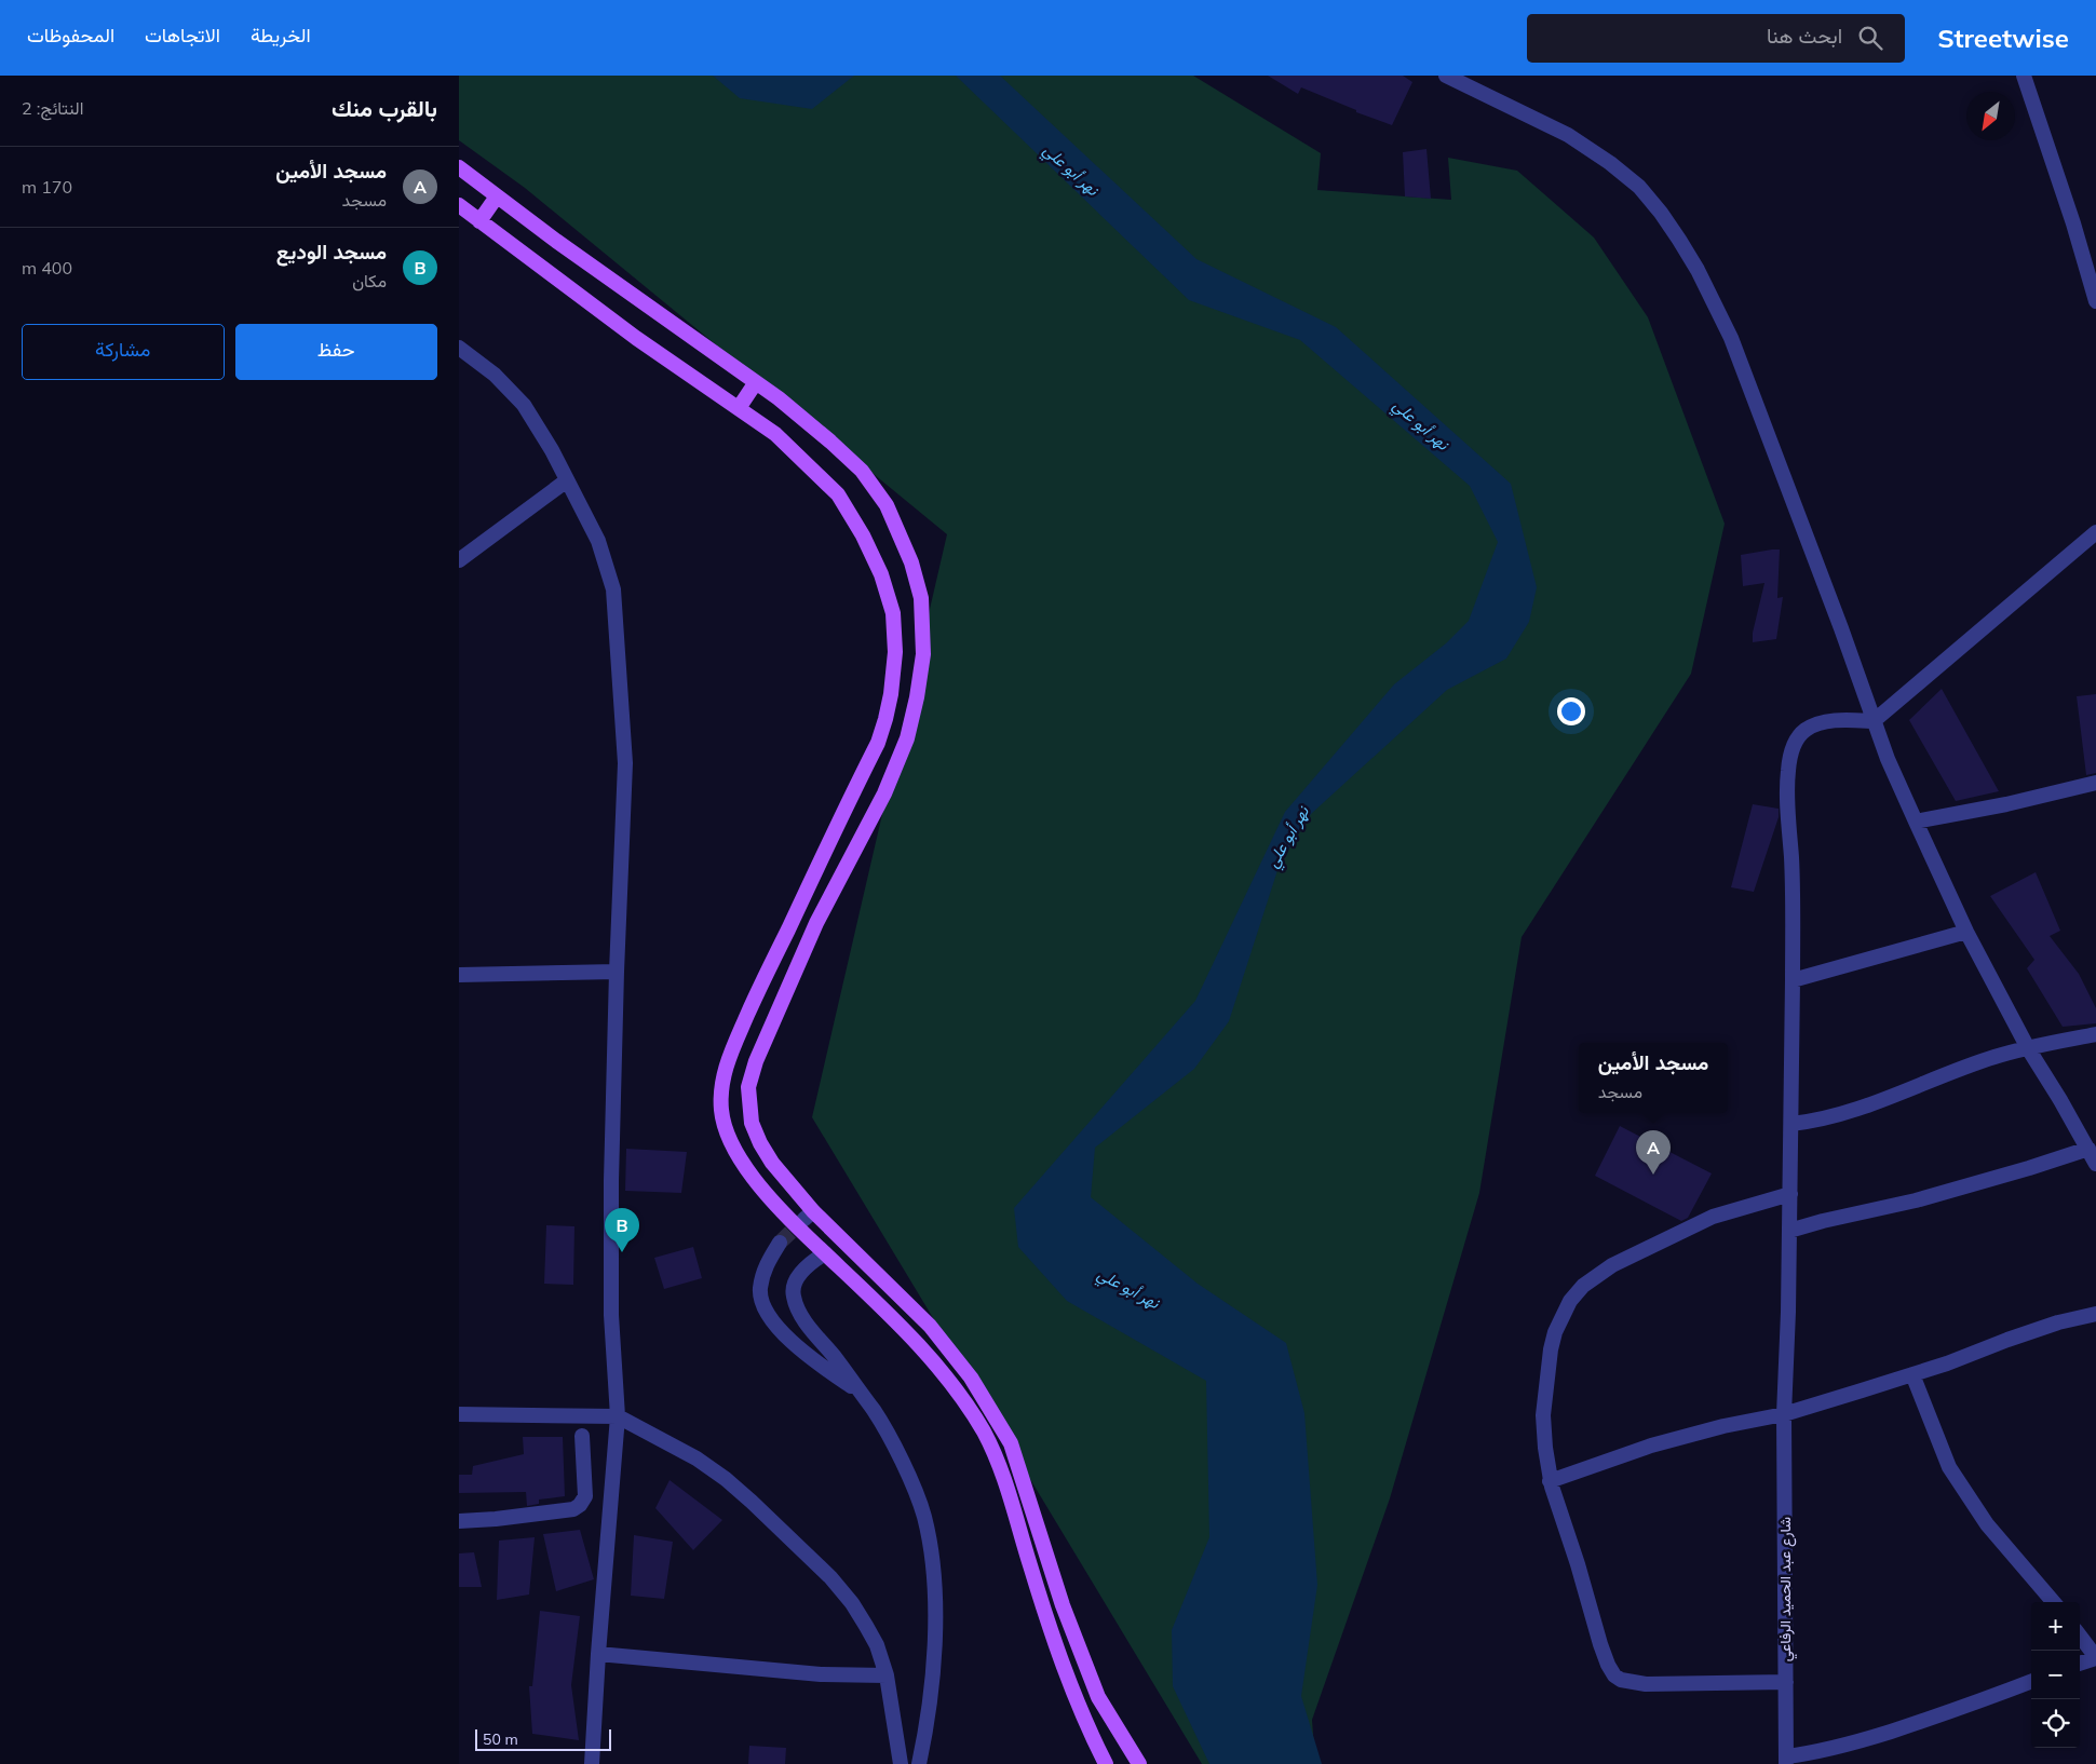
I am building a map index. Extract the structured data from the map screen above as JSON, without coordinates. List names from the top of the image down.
{
  "streets": {
    "street": ["شارع عبد الحميد الرفاعي"]
  },
  "water": ["نهر أبو علي"],
  "scale_bar": "50 m",
  "north": "bottom left",
  "page": {
    "header": "Streetwise",
    "search": "ابحث هنا",
    "nav": ["الخريطة", "الاتجاهات", "المحفوظات"],
    "heading": ["بالقرب منك", "النتائج: 2"],
    "list": [
      {
        "mark": "A",
        "name": "مسجد الأمين",
        "note": "مسجد",
        "value": "170 m"
      },
      {
        "mark": "B",
        "name": "مسجد الوديع",
        "note": "مكان",
        "value": "400 m"
      }
    ],
    "buttons": ["حفظ", "مشاركة"],
    "popup": ["مسجد الأمين", "مسجد"],
    "pins": ["A", "B"],
    "map_buttons": ["+", "−"],
    "scale": "50 m"
  }
}
